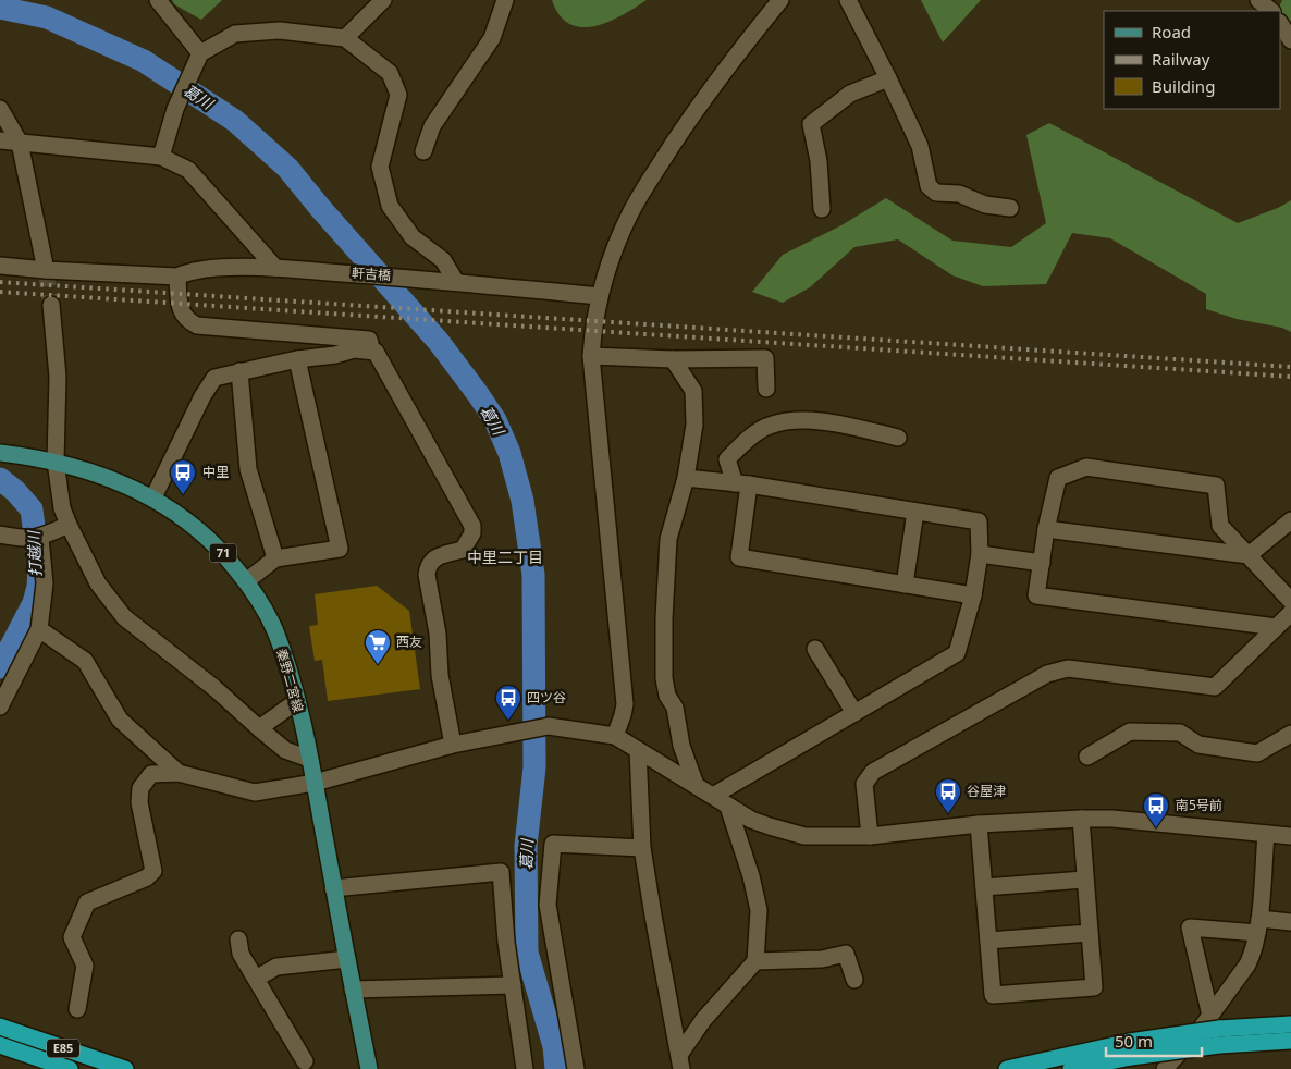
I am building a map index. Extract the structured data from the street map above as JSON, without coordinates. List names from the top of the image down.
{
  "streets": {
    "highway": ["E85"],
    "main road": ["71", "秦野二宮線"],
    "street": ["軒吉橋"]
  },
  "districts": ["中里二丁目"],
  "water": ["葛川", "打越川"],
  "places": {
    "bus stop": [
      "中里",
      "四ツ谷",
      "谷屋津",
      "南5号前"
    ],
    "supermarket": ["西友"]
  },
  "legend": ["Road", "Railway", "Building"],
  "scale_bar": "50 m"
}
